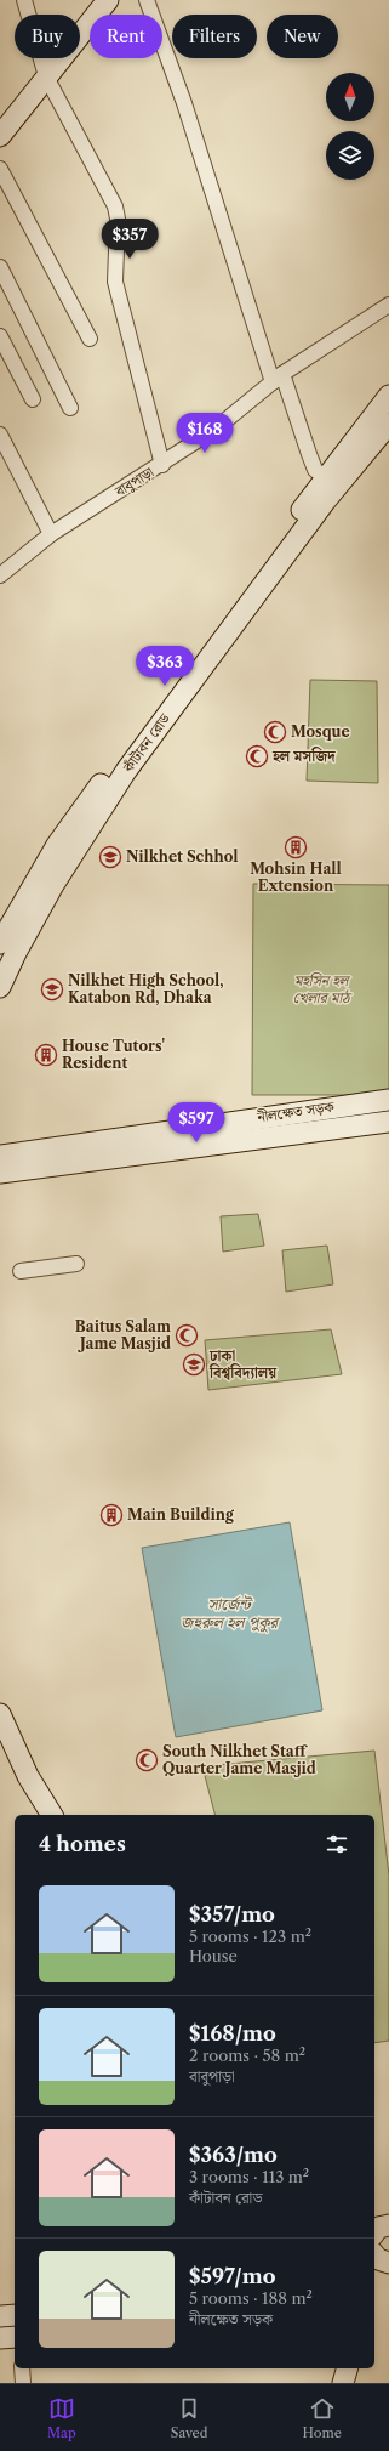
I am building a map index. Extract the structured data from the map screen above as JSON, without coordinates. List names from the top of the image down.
{
  "streets": {
    "main road": ["কাঁটাবন রোড", "নীলক্ষেত সড়ক"],
    "street": ["বাবুপাড়া"]
  },
  "water": ["সার্জেন্ট জহুরুল হল পুকুর"],
  "parks": ["মহসিন হল খেলার মাঠ"],
  "places": {
    "mosque": [
      "Mosque",
      "হল মসজিদ",
      "Baitus Salam Jame Masjid",
      "South Nilkhet Staff Quarter Jame Masjid"
    ],
    "building": ["Mohsin Hall Extension", "House Tutors' Resident", "Main Building"],
    "school or university": ["Nilkhet Schhol", "Nilkhet High School, Katabon Rd, Dhaka", "ঢাকা বিশ্ববিদ্যালয়"]
  },
  "north": "top",
  "page": {
    "chip": [
      "Buy",
      "Rent",
      "Filters",
      "New"
    ],
    "price": [
      "$357",
      "$168",
      "$363",
      "$597"
    ],
    "heading": "4 homes",
    "list": [
      {
        "name": "$357/mo",
        "note": "5 rooms · 123 m² · House"
      },
      {
        "name": "$168/mo",
        "note": "2 rooms · 58 m² · বাবুপাড়া"
      },
      {
        "name": "$363/mo",
        "note": "3 rooms · 113 m² · কাঁটাবন রোড"
      },
      {
        "name": "$597/mo",
        "note": "5 rooms · 188 m² · নীলক্ষেত সড়ক"
      }
    ],
    "tabs": ["Map", "Saved", "Home"]
  }
}
